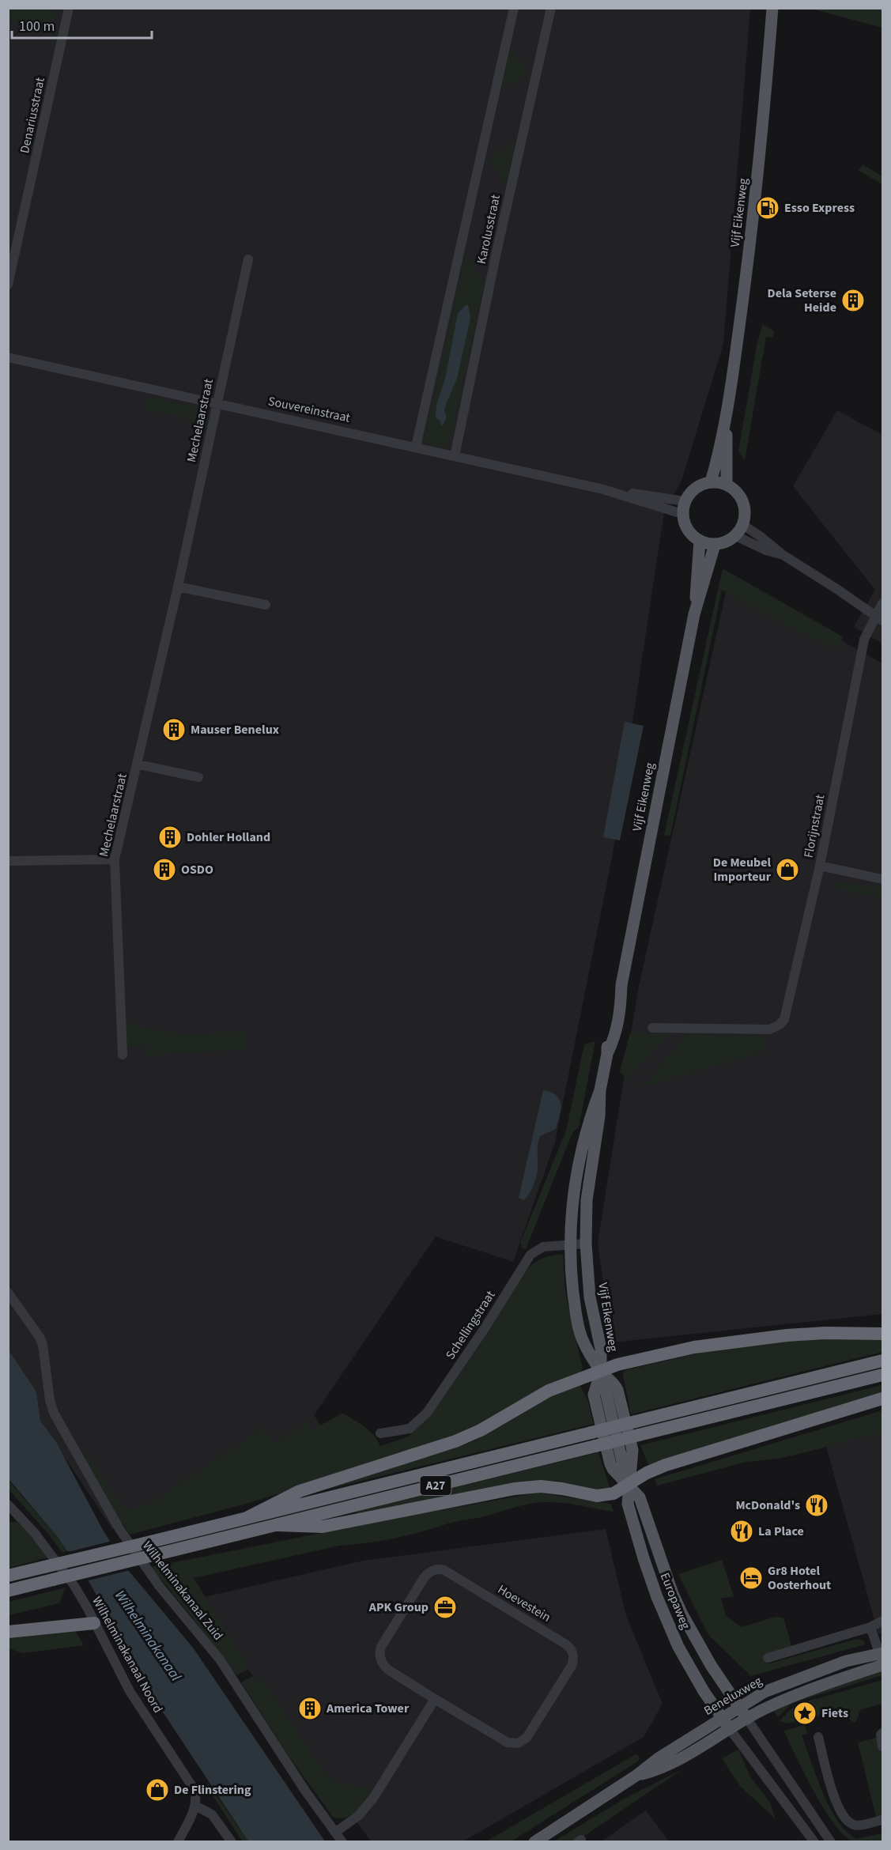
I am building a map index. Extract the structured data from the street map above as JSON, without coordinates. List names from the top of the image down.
{
  "streets": {
    "highway": ["A27"],
    "main road": ["Vijf Eikenweg", "Europaweg", "Beneluxweg"],
    "street": [
      "Denariusstraat",
      "Karolusstraat",
      "Souvereinstraat",
      "Mechelaarstraat",
      "Florijnstraat",
      "Schellingstraat",
      "Wilhelminakanaal Zuid",
      "Hoevestein",
      "Wilhelminakanaal Noord"
    ]
  },
  "crossings": [
    ["Vijf Eikenweg", "Souvereinstraat"],
    ["Vijf Eikenweg", "Schellingstraat"],
    ["Vijf Eikenweg", "A27"],
    ["Vijf Eikenweg", "Europaweg"],
    ["Karolusstraat", "Souvereinstraat"],
    ["Souvereinstraat", "Mechelaarstraat"],
    ["A27", "Europaweg"],
    ["Europaweg", "Beneluxweg"]
  ],
  "water": ["Wilhelminakanaal"],
  "places": {
    "fuel station": ["Esso Express"],
    "building": [
      "Dela Seterse Heide",
      "Mauser Benelux",
      "Dohler Holland",
      "OSDO",
      "America Tower"
    ],
    "shop": ["De Meubel Importeur", "De Flinstering"],
    "restaurant": ["McDonald's", "La Place"],
    "hotel": ["Gr8 Hotel Oosterhout"],
    "office": ["APK Group"],
    "place": ["Fiets"]
  },
  "scale_bar": "100 m"
}
